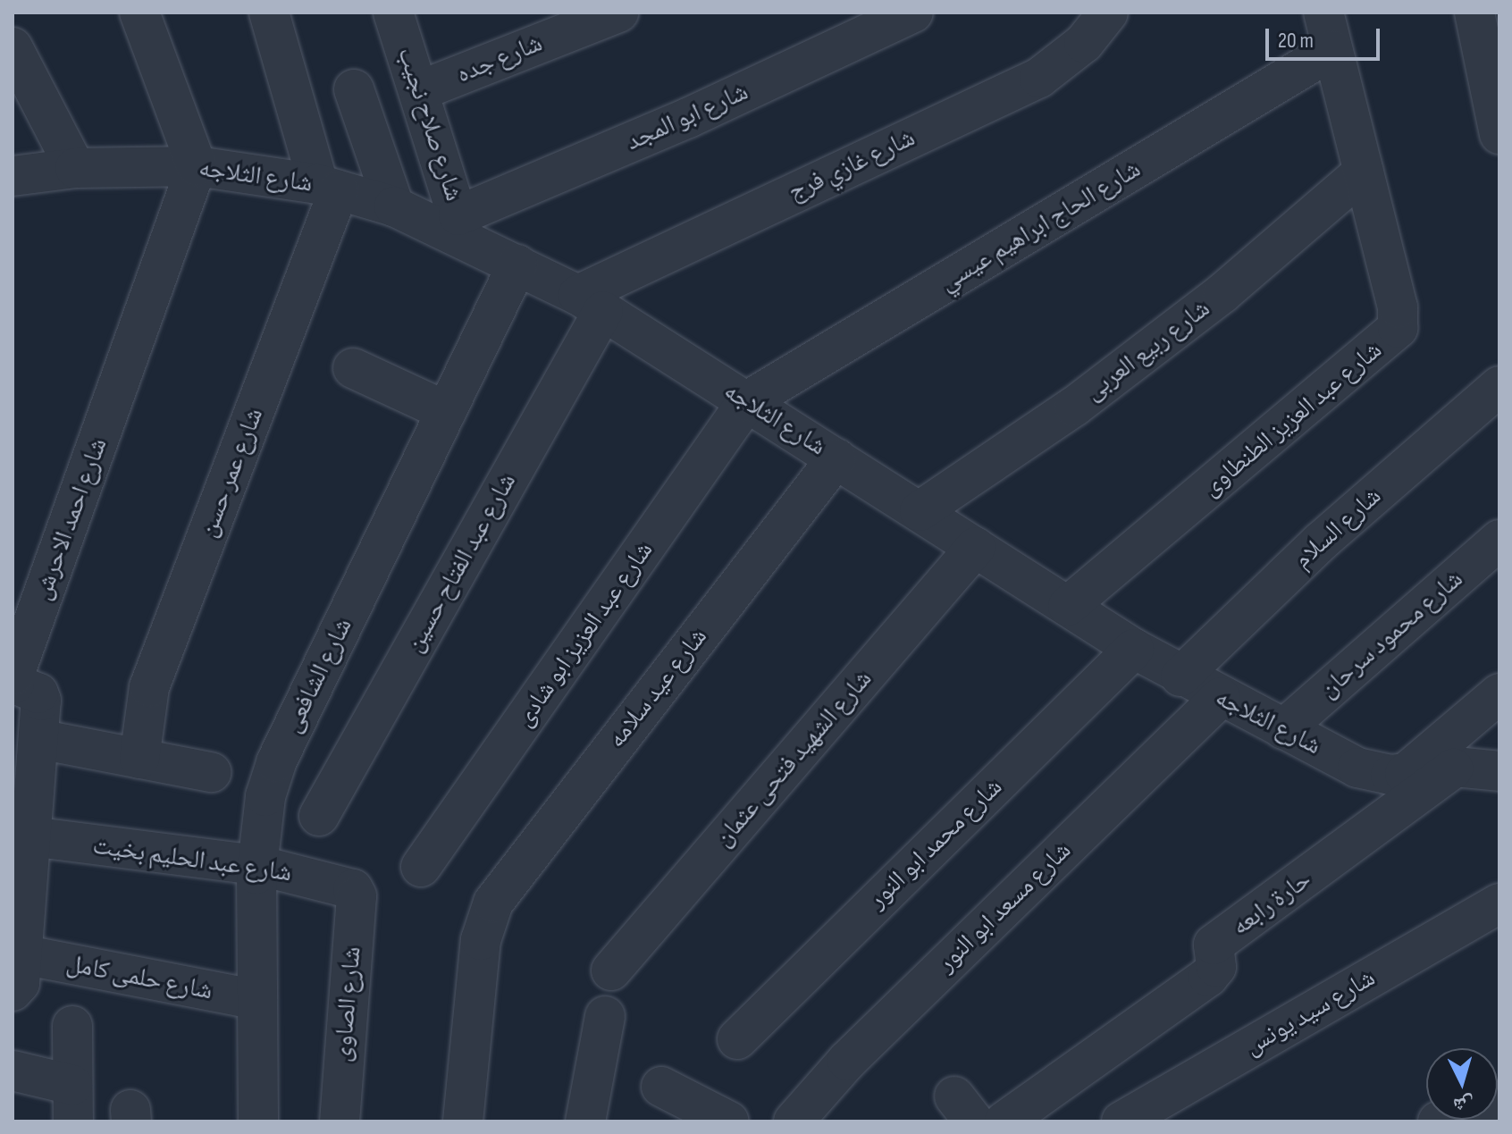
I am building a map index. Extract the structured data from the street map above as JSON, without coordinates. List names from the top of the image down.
{
  "streets": {
    "street": [
      "شارع جده",
      "شارع ابو المجد",
      "شارع صلاح نجيب",
      "شارع غازي فرج",
      "شارع الثلاجه",
      "شارع الحاج ابراهيم عيسي",
      "شارع ربيع العربى",
      "شارع عبد العزيز الطنطاوى",
      "شارع عمر حسن",
      "شارع احمد الاحرش",
      "شارع السلام",
      "شارع عبد الفتاح حسين",
      "شارع عبد العزيز ابو شادى",
      "شارع محمود سرحان",
      "شارع الشافعى",
      "شارع عيد سلامه",
      "شارع الشهيد فتحى عثمان",
      "شارع محمد ابو النور",
      "شارع عبد الحليم بخيت",
      "حارة رابعه",
      "شارع مسعد ابو النور",
      "شارع حلمى كامل",
      "شارع الصاوى",
      "شارع سيد يونس"
    ]
  },
  "crossings": [
    ["شارع جده", "شارع صلاح نجيب"],
    ["شارع ابو المجد", "شارع صلاح نجيب"],
    ["شارع ابو المجد", "شارع الثلاجه"],
    ["شارع صلاح نجيب", "شارع الثلاجه"],
    ["شارع غازي فرج", "شارع الثلاجه"],
    ["شارع غازي فرج", "شارع عبد الفتاح حسين"],
    ["شارع الثلاجه", "شارع الحاج ابراهيم عيسي"],
    ["شارع الثلاجه", "شارع ربيع العربى"],
    ["شارع الثلاجه", "شارع عبد العزيز الطنطاوى"],
    ["شارع الثلاجه", "شارع عمر حسن"],
    ["شارع الثلاجه", "شارع احمد الاحرش"],
    ["شارع الثلاجه", "شارع السلام"],
    ["شارع الثلاجه", "شارع عبد الفتاح حسين"],
    ["شارع الثلاجه", "شارع عبد العزيز ابو شادى"],
    ["شارع الثلاجه", "شارع محمود سرحان"],
    ["شارع الثلاجه", "شارع الشافعى"],
    ["شارع الثلاجه", "شارع عيد سلامه"],
    ["شارع الثلاجه", "شارع الشهيد فتحى عثمان"],
    ["شارع الثلاجه", "شارع محمد ابو النور"],
    ["شارع الثلاجه", "حارة رابعه"],
    ["شارع الثلاجه", "شارع مسعد ابو النور"],
    ["شارع الحاج ابراهيم عيسي", "شارع عبد العزيز الطنطاوى"],
    ["شارع الحاج ابراهيم عيسي", "شارع عبد العزيز ابو شادى"],
    ["شارع ربيع العربى", "شارع عبد العزيز الطنطاوى"],
    ["شارع احمد الاحرش", "شارع عبد الحليم بخيت"],
    ["شارع احمد الاحرش", "شارع حلمى كامل"],
    ["شارع الشافعى", "شارع عبد الحليم بخيت"],
    ["شارع الشافعى", "شارع حلمى كامل"],
    ["شارع عبد الحليم بخيت", "شارع الصاوى"]
  ],
  "scale_bar": "20 m",
  "north": "bottom"
}
